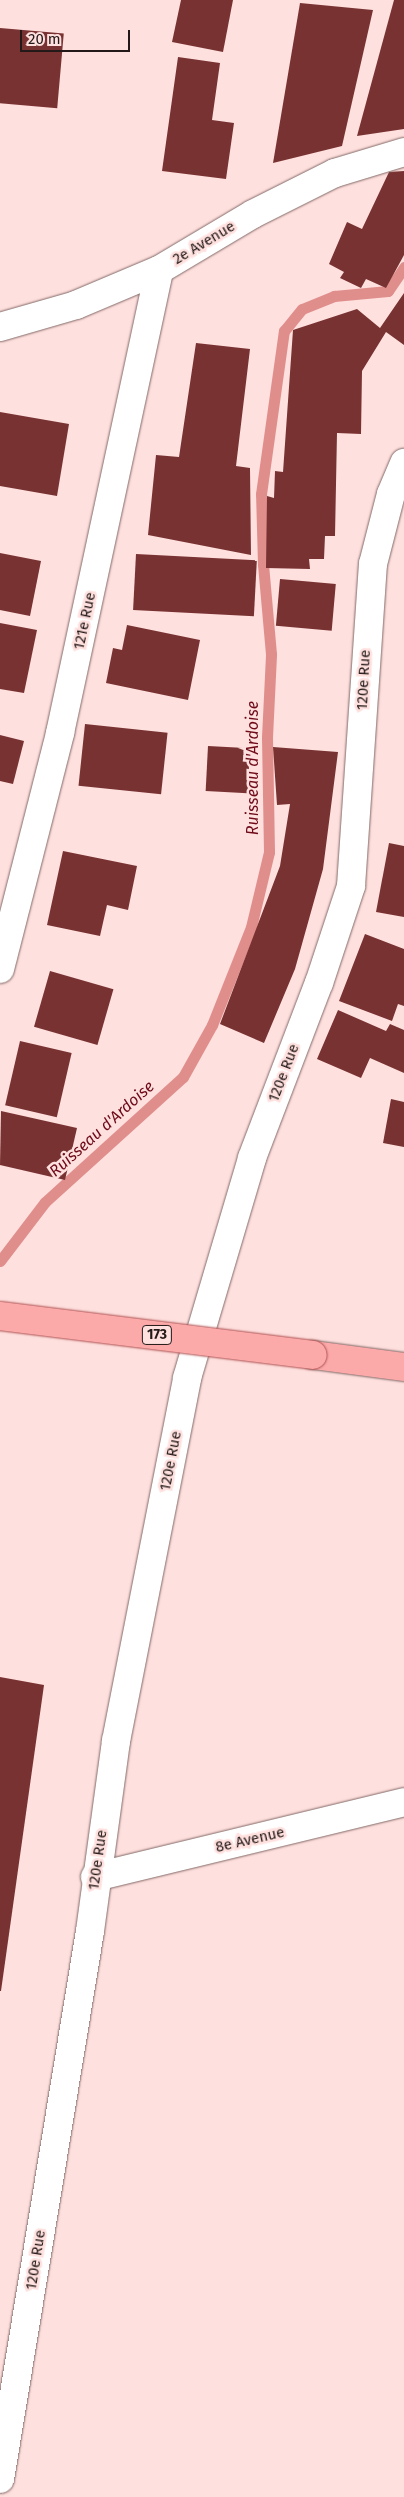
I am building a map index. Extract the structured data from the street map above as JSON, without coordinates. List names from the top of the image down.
{
  "streets": {
    "main road": ["173"],
    "street": [
      "2e Avenue",
      "121e Rue",
      "120e Rue",
      "8e Avenue"
    ]
  },
  "crossings": [
    ["2e Avenue", "121e Rue"],
    ["120e Rue", "8e Avenue"]
  ],
  "water": ["Ruisseau d'Ardoise"],
  "scale_bar": "20 m"
}
